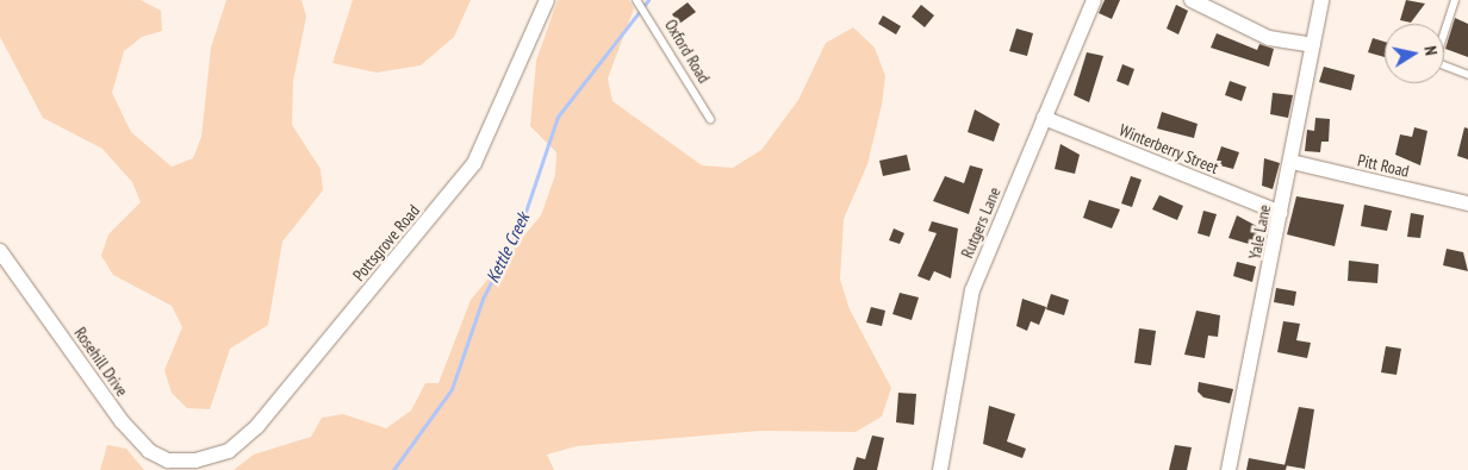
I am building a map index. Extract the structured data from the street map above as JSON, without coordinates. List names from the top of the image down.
{
  "streets": {
    "street": [
      "Winterberry Street",
      "Pitt Road",
      "Rutgers Lane",
      "Yale Lane",
      "Pottsgrove Road",
      "Rosehill Drive"
    ],
    "lane": ["Oxford Road"]
  },
  "crossings": [
    ["Winterberry Street", "Rutgers Lane"],
    ["Winterberry Street", "Yale Lane"],
    ["Pitt Road", "Yale Lane"],
    ["Pottsgrove Road", "Rosehill Drive"]
  ],
  "water": ["Kettle Creek"],
  "north": "right"
}
